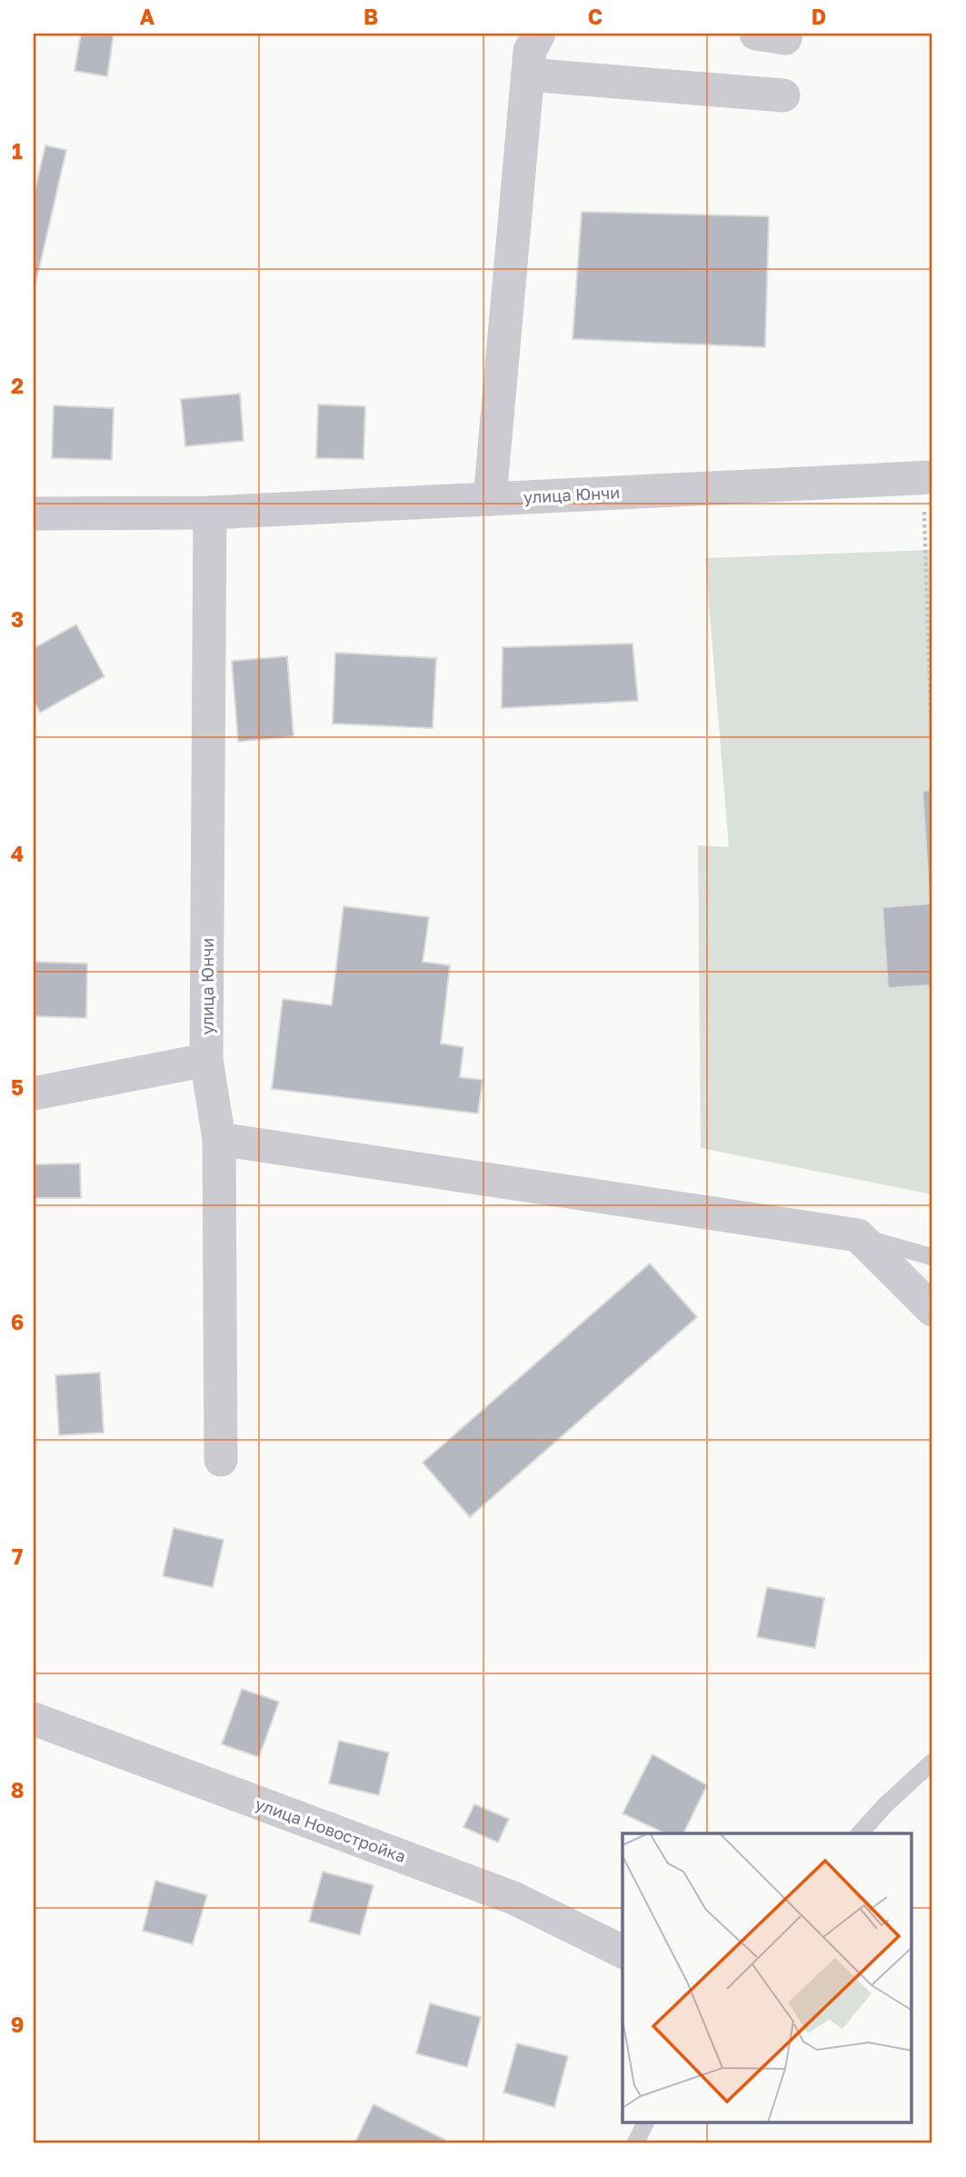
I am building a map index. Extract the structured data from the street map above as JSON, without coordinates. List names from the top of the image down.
{
  "streets": {
    "street": ["улица Юнчи", "улица Новостройка"]
  },
  "grid": {
    "columns": [
      "A",
      "B",
      "C",
      "D"
    ],
    "rows": [
      "1",
      "2",
      "3",
      "4",
      "5",
      "6",
      "7",
      "8",
      "9"
    ]
  }
}
